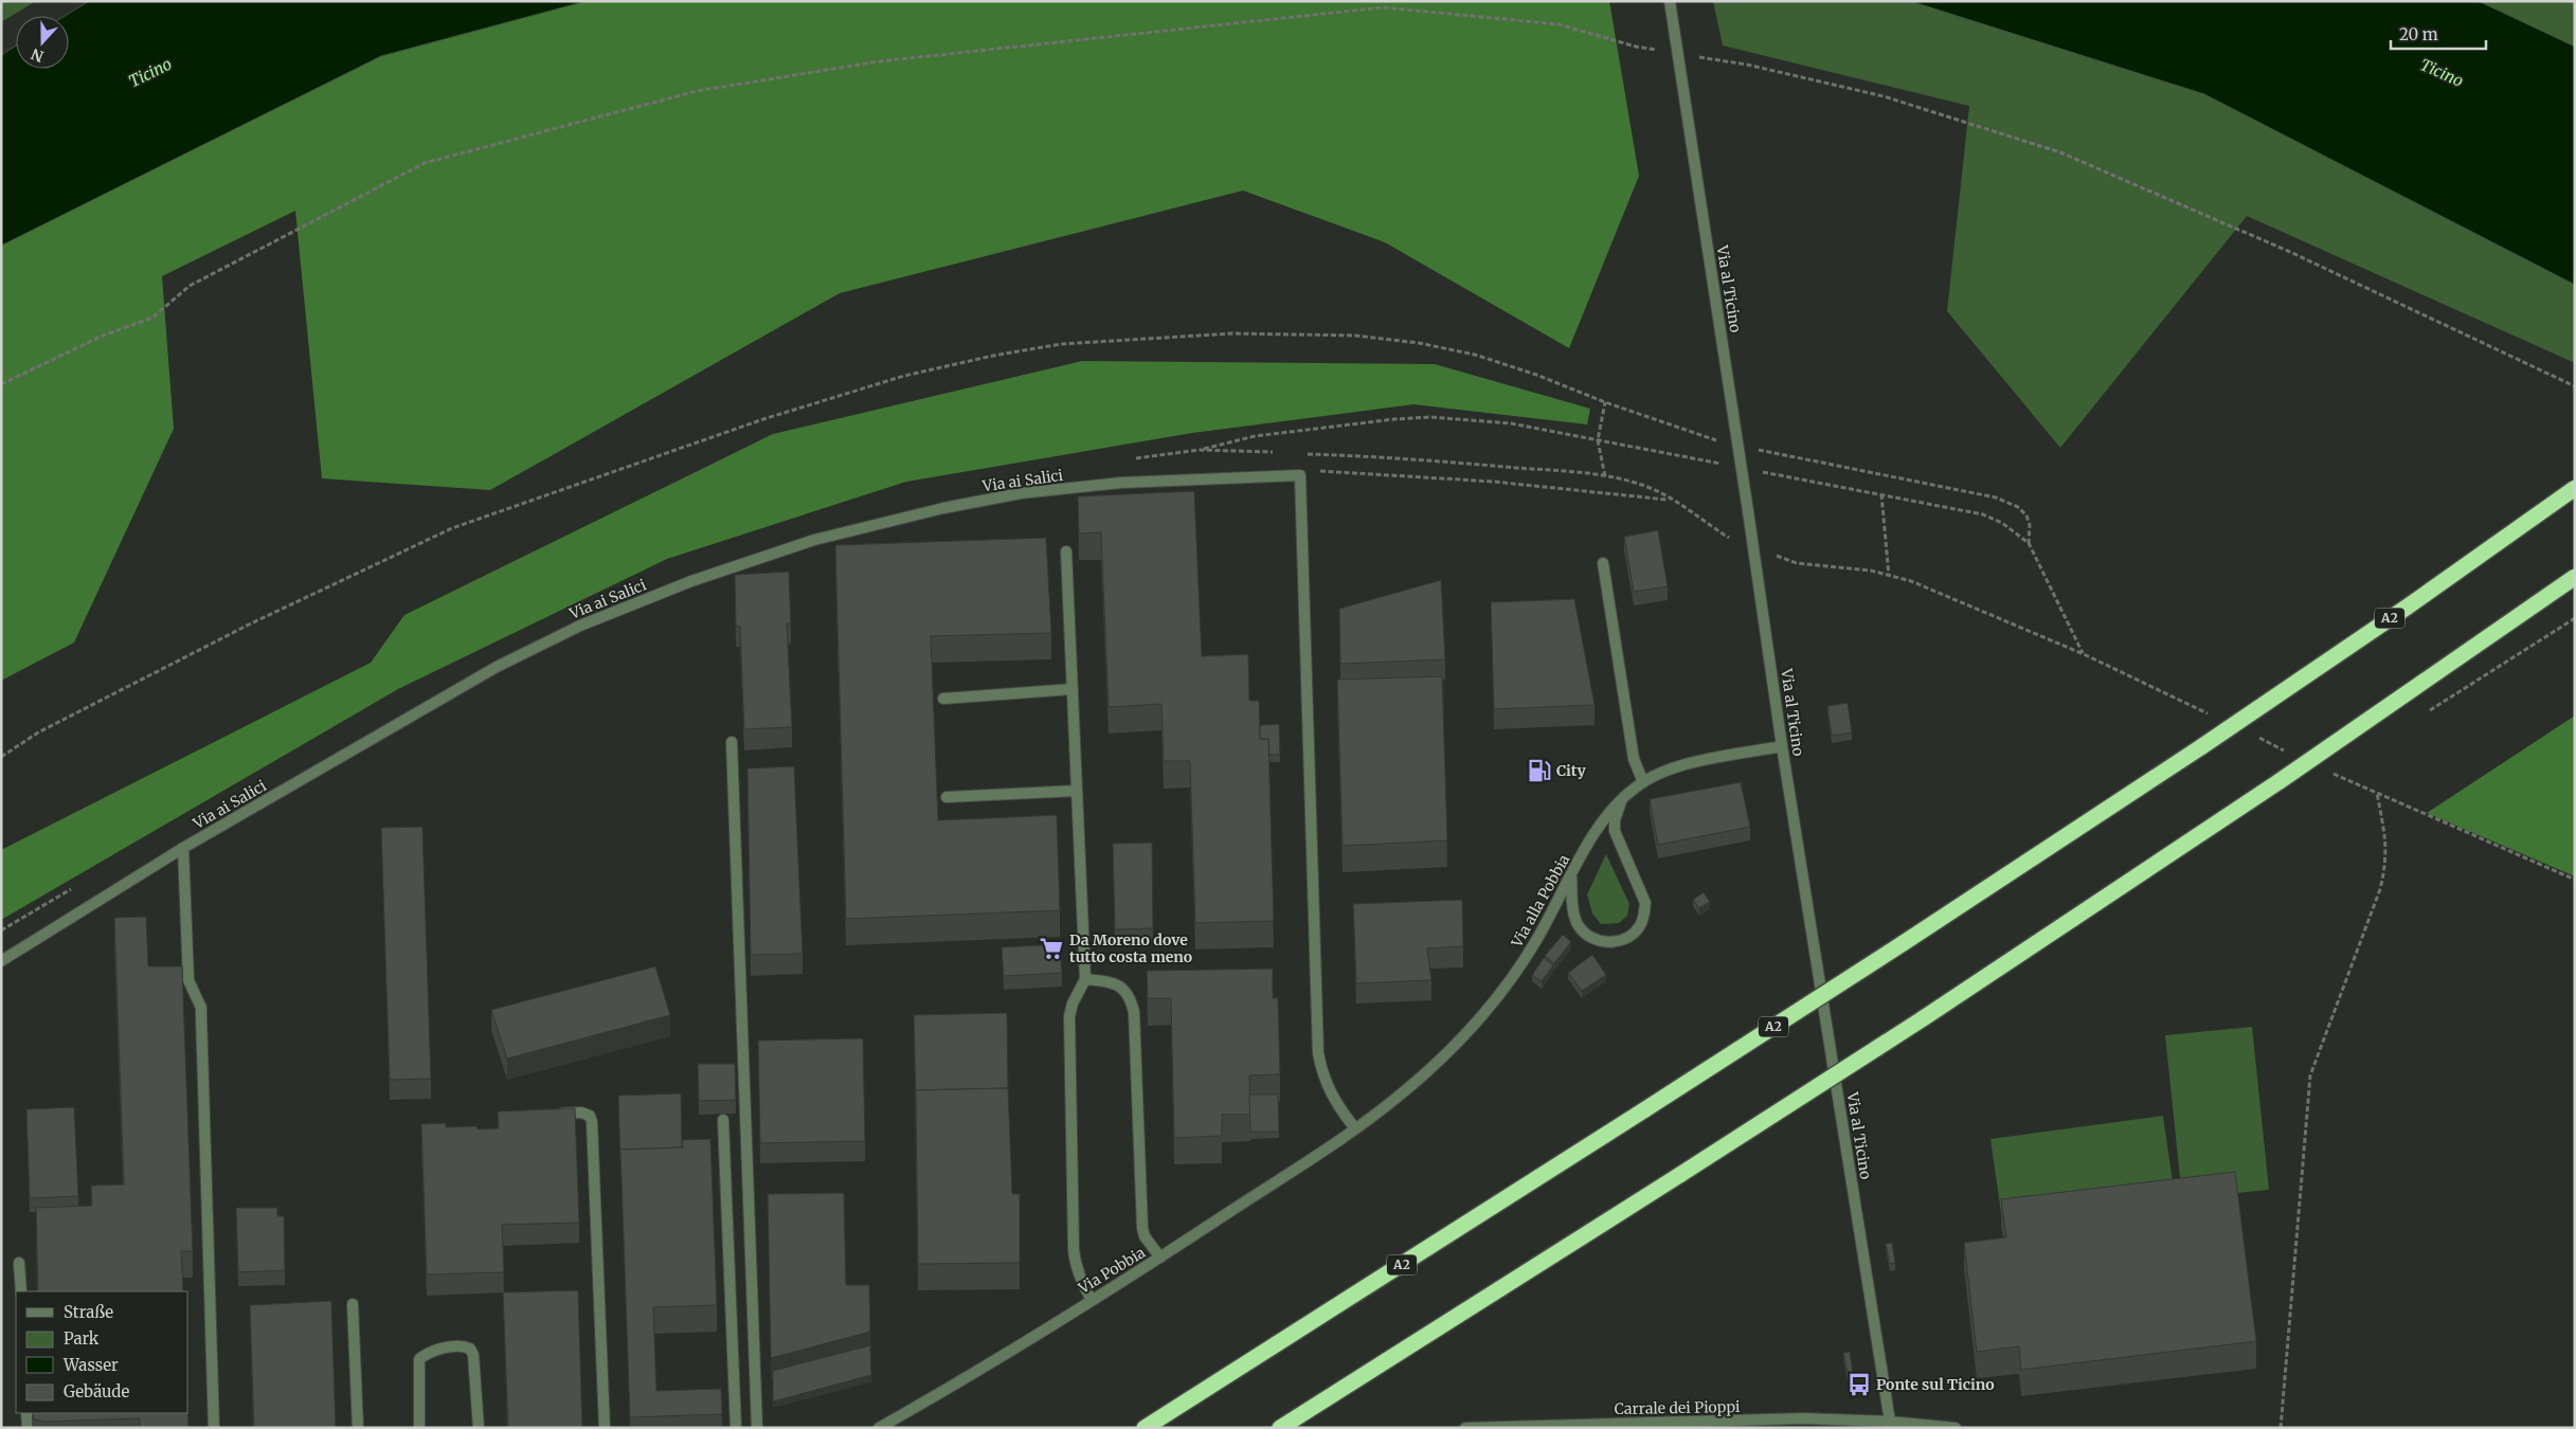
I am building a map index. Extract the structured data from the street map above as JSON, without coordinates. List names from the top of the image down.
{
  "streets": {
    "highway": ["A2"],
    "street": [
      "Via al Ticino",
      "Via ai Salici",
      "Via alla Pobbia",
      "Via Pobbia",
      "Carrale dei Pioppi"
    ]
  },
  "crossings": [
    ["Via al Ticino", "Via alla Pobbia"],
    ["Via al Ticino", "Carrale dei Pioppi"],
    ["Via alla Pobbia", "Via Pobbia"]
  ],
  "water": ["Ticino"],
  "places": {
    "fuel station": ["City"],
    "supermarket": ["Da Moreno dove tutto costa meno"],
    "bus stop": ["Ponte sul Ticino"]
  },
  "legend": [
    "Straße",
    "Park",
    "Wasser",
    "Gebäude"
  ],
  "scale_bar": "20 m",
  "north": "bottom"
}
